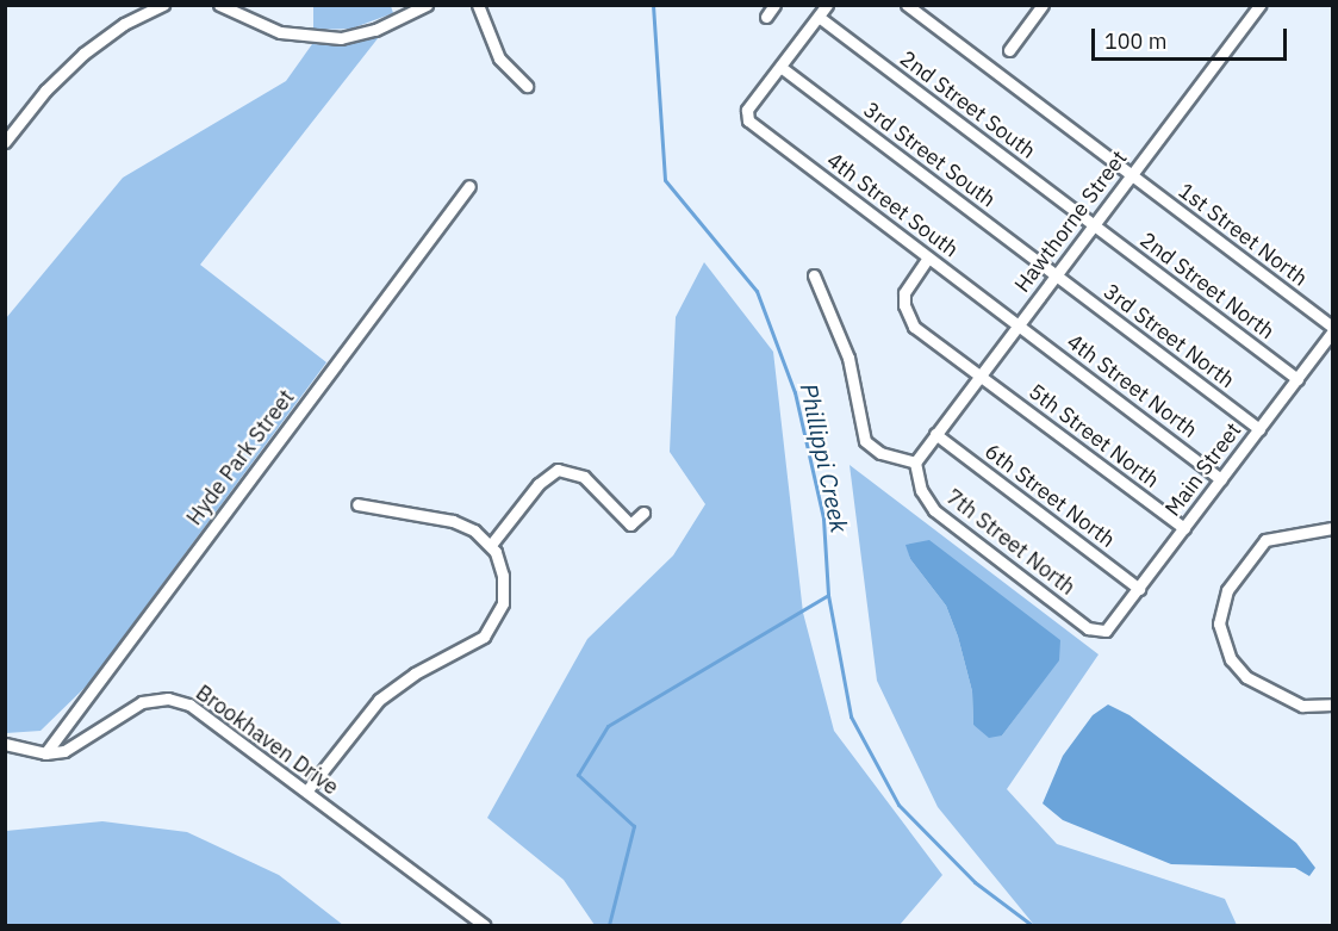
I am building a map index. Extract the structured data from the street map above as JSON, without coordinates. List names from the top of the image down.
{
  "streets": {
    "street": [
      "2nd Street South",
      "3rd Street South",
      "4th Street South",
      "Hawthorne Street",
      "1st Street North",
      "2nd Street North",
      "3rd Street North",
      "4th Street North",
      "5th Street North",
      "Hyde Park Street",
      "Main Street",
      "6th Street North",
      "7th Street North",
      "Brookhaven Drive"
    ]
  },
  "crossings": [
    ["2nd Street South", "Hawthorne Street"],
    ["2nd Street South", "2nd Street North"],
    ["3rd Street South", "4th Street South"],
    ["3rd Street South", "Hawthorne Street"],
    ["3rd Street South", "3rd Street North"],
    ["4th Street South", "Hawthorne Street"],
    ["4th Street South", "4th Street North"],
    ["4th Street South", "5th Street North"],
    ["Hawthorne Street", "1st Street North"],
    ["Hawthorne Street", "2nd Street North"],
    ["Hawthorne Street", "3rd Street North"],
    ["Hawthorne Street", "4th Street North"],
    ["Hawthorne Street", "5th Street North"],
    ["Hawthorne Street", "6th Street North"],
    ["Hawthorne Street", "7th Street North"],
    ["2nd Street North", "Main Street"],
    ["3rd Street North", "Main Street"],
    ["4th Street North", "Main Street"],
    ["5th Street North", "Main Street"],
    ["Hyde Park Street", "Brookhaven Drive"],
    ["Main Street", "6th Street North"],
    ["Main Street", "7th Street North"]
  ],
  "water": ["Phillippi Creek"],
  "scale_bar": "100 m"
}
